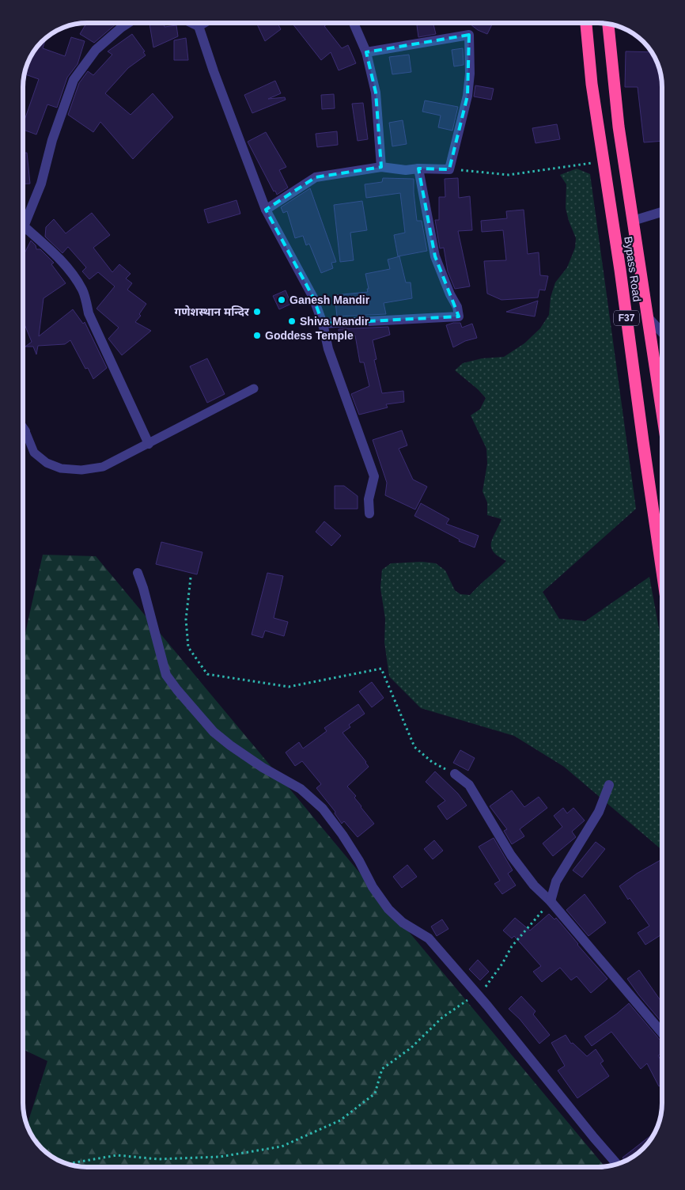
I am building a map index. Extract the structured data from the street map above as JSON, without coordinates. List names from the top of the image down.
{
  "streets": {
    "highway": ["Bypass Road", "F37"]
  },
  "places": [
    "Ganesh Mandir",
    "गणेशस्थान मन्दिर",
    "Shiva Mandir",
    "Goddess Temple"
  ]
}
